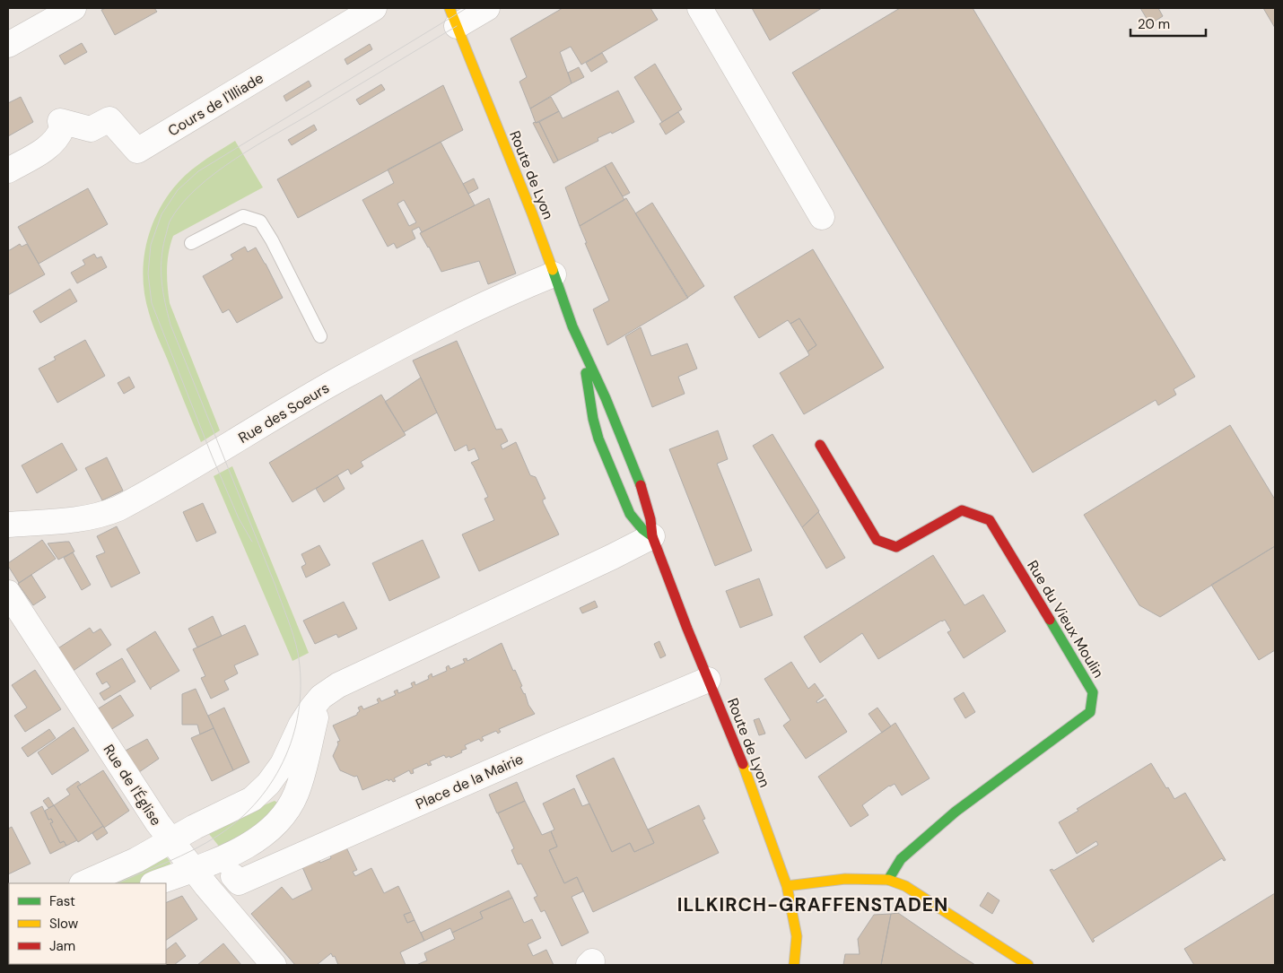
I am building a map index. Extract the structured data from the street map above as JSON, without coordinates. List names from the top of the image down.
{
  "streets": {
    "main road": ["Route de Lyon", "Rue du Vieux Moulin"],
    "street": [
      "Cours de l'Illiade",
      "Rue des Soeurs",
      "Place de la Mairie",
      "Rue de l'Église"
    ]
  },
  "crossings": [
    ["Route de Lyon", "Rue des Soeurs"],
    ["Route de Lyon", "Place de la Mairie"]
  ],
  "districts": ["ILLKIRCH-GRAFFENSTADEN"],
  "legend": ["Fast", "Slow", "Jam"],
  "scale_bar": "20 m"
}
